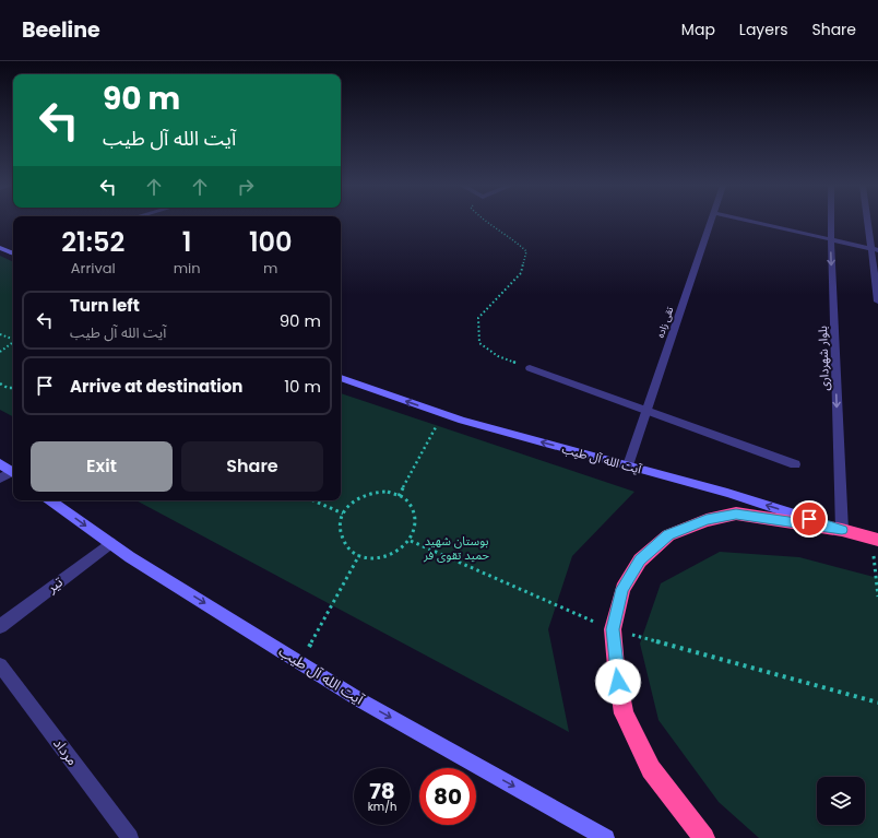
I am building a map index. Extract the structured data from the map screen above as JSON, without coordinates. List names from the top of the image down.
{
  "streets": {
    "main road": ["آیت الله آل طیب"],
    "street": [
      "تقی زاده",
      "بلوار شهرداری",
      "تیر",
      "مرداد"
    ]
  },
  "crossings": [
    ["تقی زاده", "آیت الله آل طیب"],
    ["بلوار شهرداری", "آیت الله آل طیب"],
    ["آیت الله آل طیب", "تیر"]
  ],
  "one_way": ["بلوار شهرداری"],
  "parks": ["بوستان شهید حمید تقوی فر"],
  "page": {
    "header": "Beeline",
    "nav": ["Map", "Layers", "Share"],
    "turn": ["90 m", "آیت الله آل طیب"],
    "eta": [
      "21:52",
      "Arrival",
      "1",
      "min",
      "100",
      "m"
    ],
    "list": [
      {
        "name": "Turn left",
        "note": "آیت الله آل طیب",
        "value": "90 m"
      },
      {
        "name": "Arrive at destination",
        "value": "10 m"
      }
    ],
    "buttons": ["Exit", "Share"],
    "speed": "78 km/h",
    "limit": "80"
  }
}
